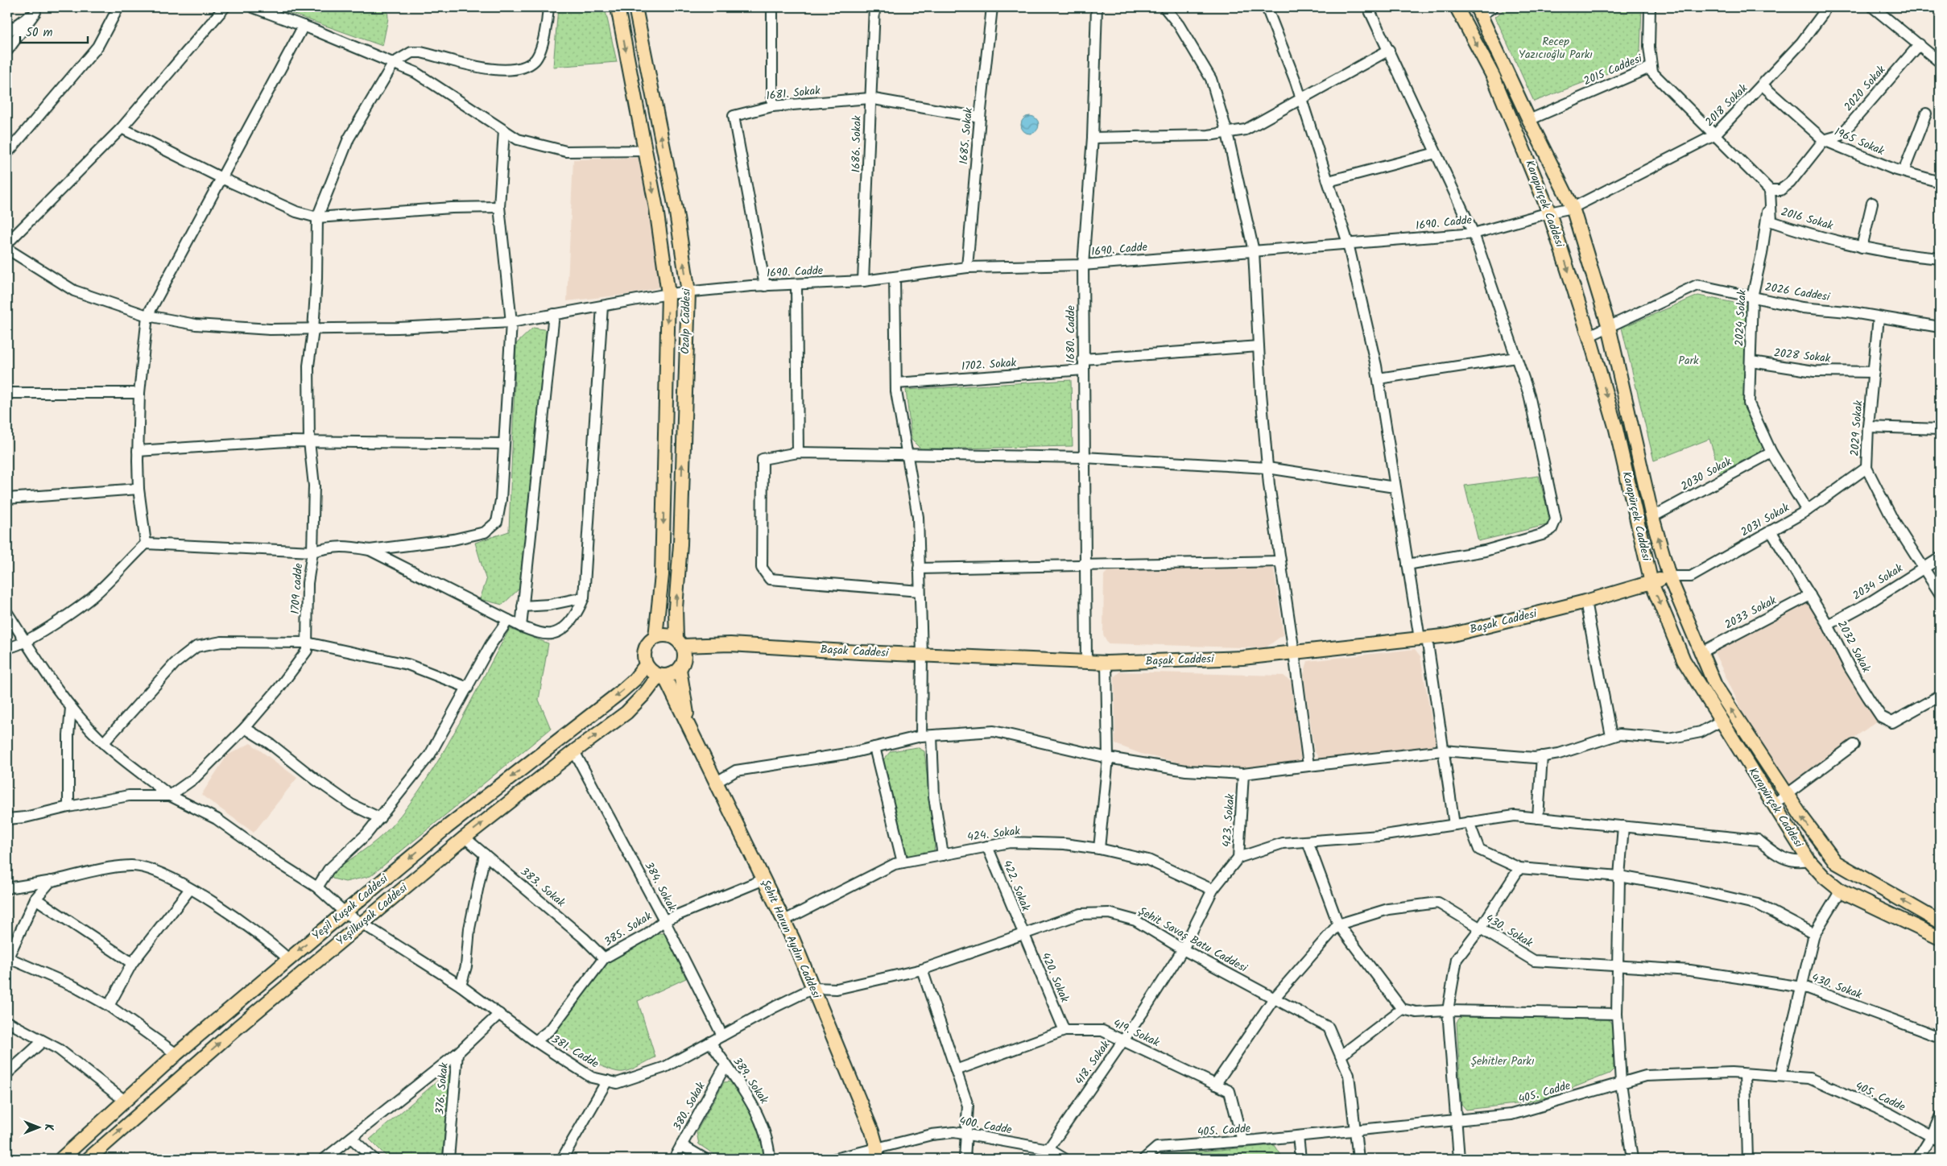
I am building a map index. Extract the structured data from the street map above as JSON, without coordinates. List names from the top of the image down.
{
  "streets": {
    "main road": [
      "Karapürçek Caddesi",
      "Özalp Caddesi",
      "Başak Caddesi",
      "Yeşil Kuşak Caddesi",
      "Yeşilkuşak Caddesi",
      "Şehit Harun Aydın Caddesi"
    ],
    "street": [
      "2015 Caddesi",
      "2020 Sokak",
      "1681. Sokak",
      "2018 Sokak",
      "1685. Sokak",
      "1965 Sokak",
      "1686. Sokak",
      "2016 Sokak",
      "1690. Cadde",
      "2026 Caddesi",
      "2024 Sokak",
      "1680. Cadde",
      "2028 Sokak",
      "1702. Sokak",
      "2029 Sokak",
      "2030 Sokak",
      "2031 Sokak",
      "2034 Sokak",
      "1709 cadde",
      "2033 Sokak",
      "2032 Sokak",
      "423. Sokak",
      "424. Sokak",
      "422. Sokak",
      "384. Sokak",
      "383. Sokak",
      "385. Sokak",
      "430. Sokak",
      "Şehit Savaş Batu Caddesi",
      "420. Sokak",
      "419. Sokak",
      "381. Cadde",
      "418. Sokak",
      "389. Sokak",
      "376. Sokak",
      "405. Cadde",
      "380. Sokak",
      "400. Cadde"
    ]
  },
  "crossings": [
    ["2015 Caddesi", "Karapürçek Caddesi"],
    ["2020 Sokak", "1965 Sokak"],
    ["1681. Sokak", "1685. Sokak"],
    ["1681. Sokak", "1686. Sokak"],
    ["1681. Sokak", "1690. Cadde"],
    ["2018 Sokak", "1965 Sokak"],
    ["2018 Sokak", "Karapürçek Caddesi"],
    ["2018 Sokak", "1690. Cadde"],
    ["1685. Sokak", "1690. Cadde"],
    ["1686. Sokak", "1690. Cadde"],
    ["Karapürçek Caddesi", "1690. Cadde"],
    ["Karapürçek Caddesi", "2026 Caddesi"],
    ["Karapürçek Caddesi", "2030 Sokak"],
    ["Karapürçek Caddesi", "2031 Sokak"],
    ["Karapürçek Caddesi", "2033 Sokak"],
    ["Karapürçek Caddesi", "Başak Caddesi"],
    ["2016 Sokak", "2024 Sokak"],
    ["1690. Cadde", "Özalp Caddesi"],
    ["1690. Cadde", "1680. Cadde"],
    ["1690. Cadde", "1709 cadde"],
    ["2026 Caddesi", "2024 Sokak"],
    ["2026 Caddesi", "2029 Sokak"],
    ["2024 Sokak", "2028 Sokak"],
    ["2024 Sokak", "2030 Sokak"],
    ["2024 Sokak", "2031 Sokak"],
    ["Özalp Caddesi", "Başak Caddesi"],
    ["Özalp Caddesi", "Yeşil Kuşak Caddesi"],
    ["Özalp Caddesi", "Yeşilkuşak Caddesi"],
    ["Özalp Caddesi", "Şehit Harun Aydın Caddesi"],
    ["1680. Cadde", "1702. Sokak"],
    ["1680. Cadde", "Başak Caddesi"],
    ["2028 Sokak", "2029 Sokak"],
    ["2029 Sokak", "2031 Sokak"],
    ["2029 Sokak", "2034 Sokak"],
    ["2031 Sokak", "Başak Caddesi"],
    ["2031 Sokak", "2032 Sokak"],
    ["2034 Sokak", "2032 Sokak"],
    ["1709 cadde", "381. Cadde"],
    ["2033 Sokak", "2032 Sokak"],
    ["Başak Caddesi", "Yeşil Kuşak Caddesi"],
    ["Başak Caddesi", "Yeşilkuşak Caddesi"],
    ["Başak Caddesi", "Şehit Harun Aydın Caddesi"],
    ["423. Sokak", "424. Sokak"],
    ["423. Sokak", "Şehit Savaş Batu Caddesi"],
    ["423. Sokak", "418. Sokak"],
    ["424. Sokak", "422. Sokak"],
    ["424. Sokak", "Şehit Harun Aydın Caddesi"],
    ["422. Sokak", "Şehit Savaş Batu Caddesi"],
    ["422. Sokak", "420. Sokak"],
    ["384. Sokak", "Yeşilkuşak Caddesi"],
    ["384. Sokak", "385. Sokak"],
    ["384. Sokak", "381. Cadde"],
    ["383. Sokak", "Yeşilkuşak Caddesi"],
    ["383. Sokak", "385. Sokak"],
    ["Yeşil Kuşak Caddesi", "Yeşilkuşak Caddesi"],
    ["Yeşil Kuşak Caddesi", "Şehit Harun Aydın Caddesi"],
    ["Yeşil Kuşak Caddesi", "381. Cadde"],
    ["Yeşilkuşak Caddesi", "Şehit Harun Aydın Caddesi"],
    ["Yeşilkuşak Caddesi", "381. Cadde"],
    ["385. Sokak", "Şehit Harun Aydın Caddesi"],
    ["385. Sokak", "381. Cadde"],
    ["Şehit Harun Aydın Caddesi", "Şehit Savaş Batu Caddesi"],
    ["Şehit Harun Aydın Caddesi", "381. Cadde"],
    ["Şehit Harun Aydın Caddesi", "400. Cadde"],
    ["Şehit Savaş Batu Caddesi", "420. Sokak"],
    ["Şehit Savaş Batu Caddesi", "381. Cadde"],
    ["Şehit Savaş Batu Caddesi", "418. Sokak"],
    ["Şehit Savaş Batu Caddesi", "405. Cadde"],
    ["420. Sokak", "419. Sokak"],
    ["419. Sokak", "418. Sokak"],
    ["419. Sokak", "405. Cadde"],
    ["381. Cadde", "389. Sokak"],
    ["381. Cadde", "376. Sokak"],
    ["418. Sokak", "400. Cadde"],
    ["389. Sokak", "380. Sokak"]
  ],
  "one_way": ["Yeşil Kuşak Caddesi", "Yeşilkuşak Caddesi"],
  "parks": ["Recep Yazıcıoğlu Parkı", "Park", "Şehitler Parkı"],
  "scale_bar": "50 m",
  "north": "right"
}
